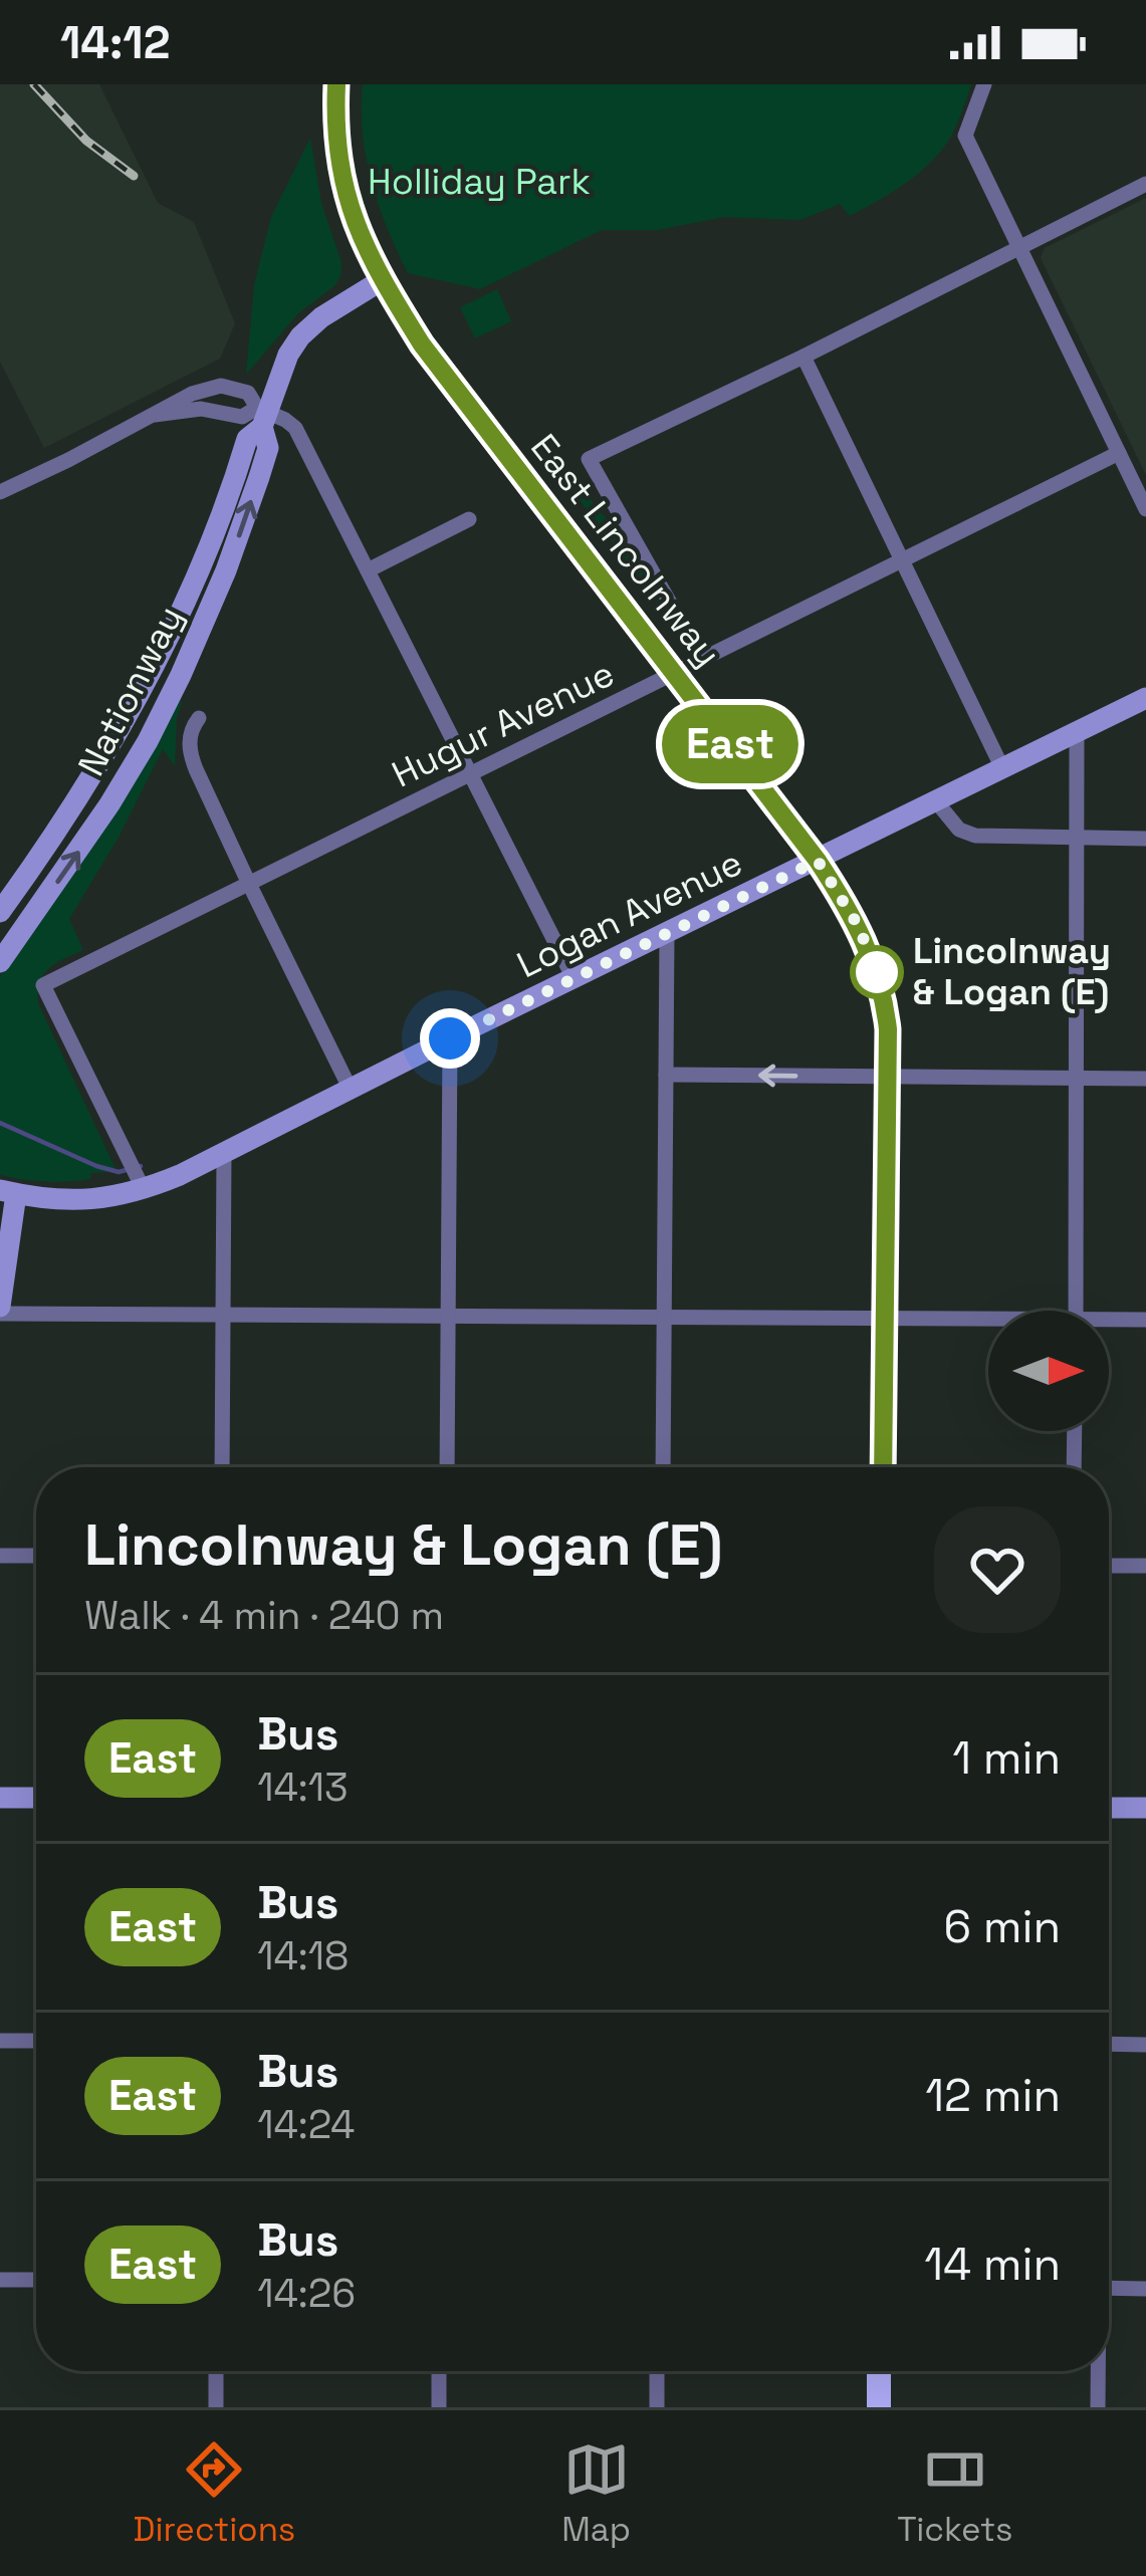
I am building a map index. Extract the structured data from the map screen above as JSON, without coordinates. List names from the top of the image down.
{
  "streets": {
    "main road": ["East Lincolnway"],
    "street": ["Nationway", "Hugur Avenue", "Logan Avenue"]
  },
  "crossings": [
    ["East Lincolnway", "Nationway"],
    ["East Lincolnway", "Hugur Avenue"],
    ["East Lincolnway", "Logan Avenue"],
    ["Hugur Avenue", "Logan Avenue"]
  ],
  "parks": ["Holliday Park"],
  "places": ["Lincolnway & Logan (E)"],
  "lines": ["bus line East"],
  "north": "right",
  "page": {
    "status": "14:12",
    "on_map": "East",
    "heading": ["Lincolnway & Logan (E)", "Walk · 4 min · 240 m"],
    "list": [
      {
        "mark": "East",
        "name": "Bus",
        "note": "14:13",
        "value": "1 min"
      },
      {
        "mark": "East",
        "name": "Bus",
        "note": "14:18",
        "value": "6 min"
      },
      {
        "mark": "East",
        "name": "Bus",
        "note": "14:24",
        "value": "12 min"
      },
      {
        "mark": "East",
        "name": "Bus",
        "note": "14:26",
        "value": "14 min"
      }
    ],
    "tabs": ["Directions", "Map", "Tickets"]
  }
}
